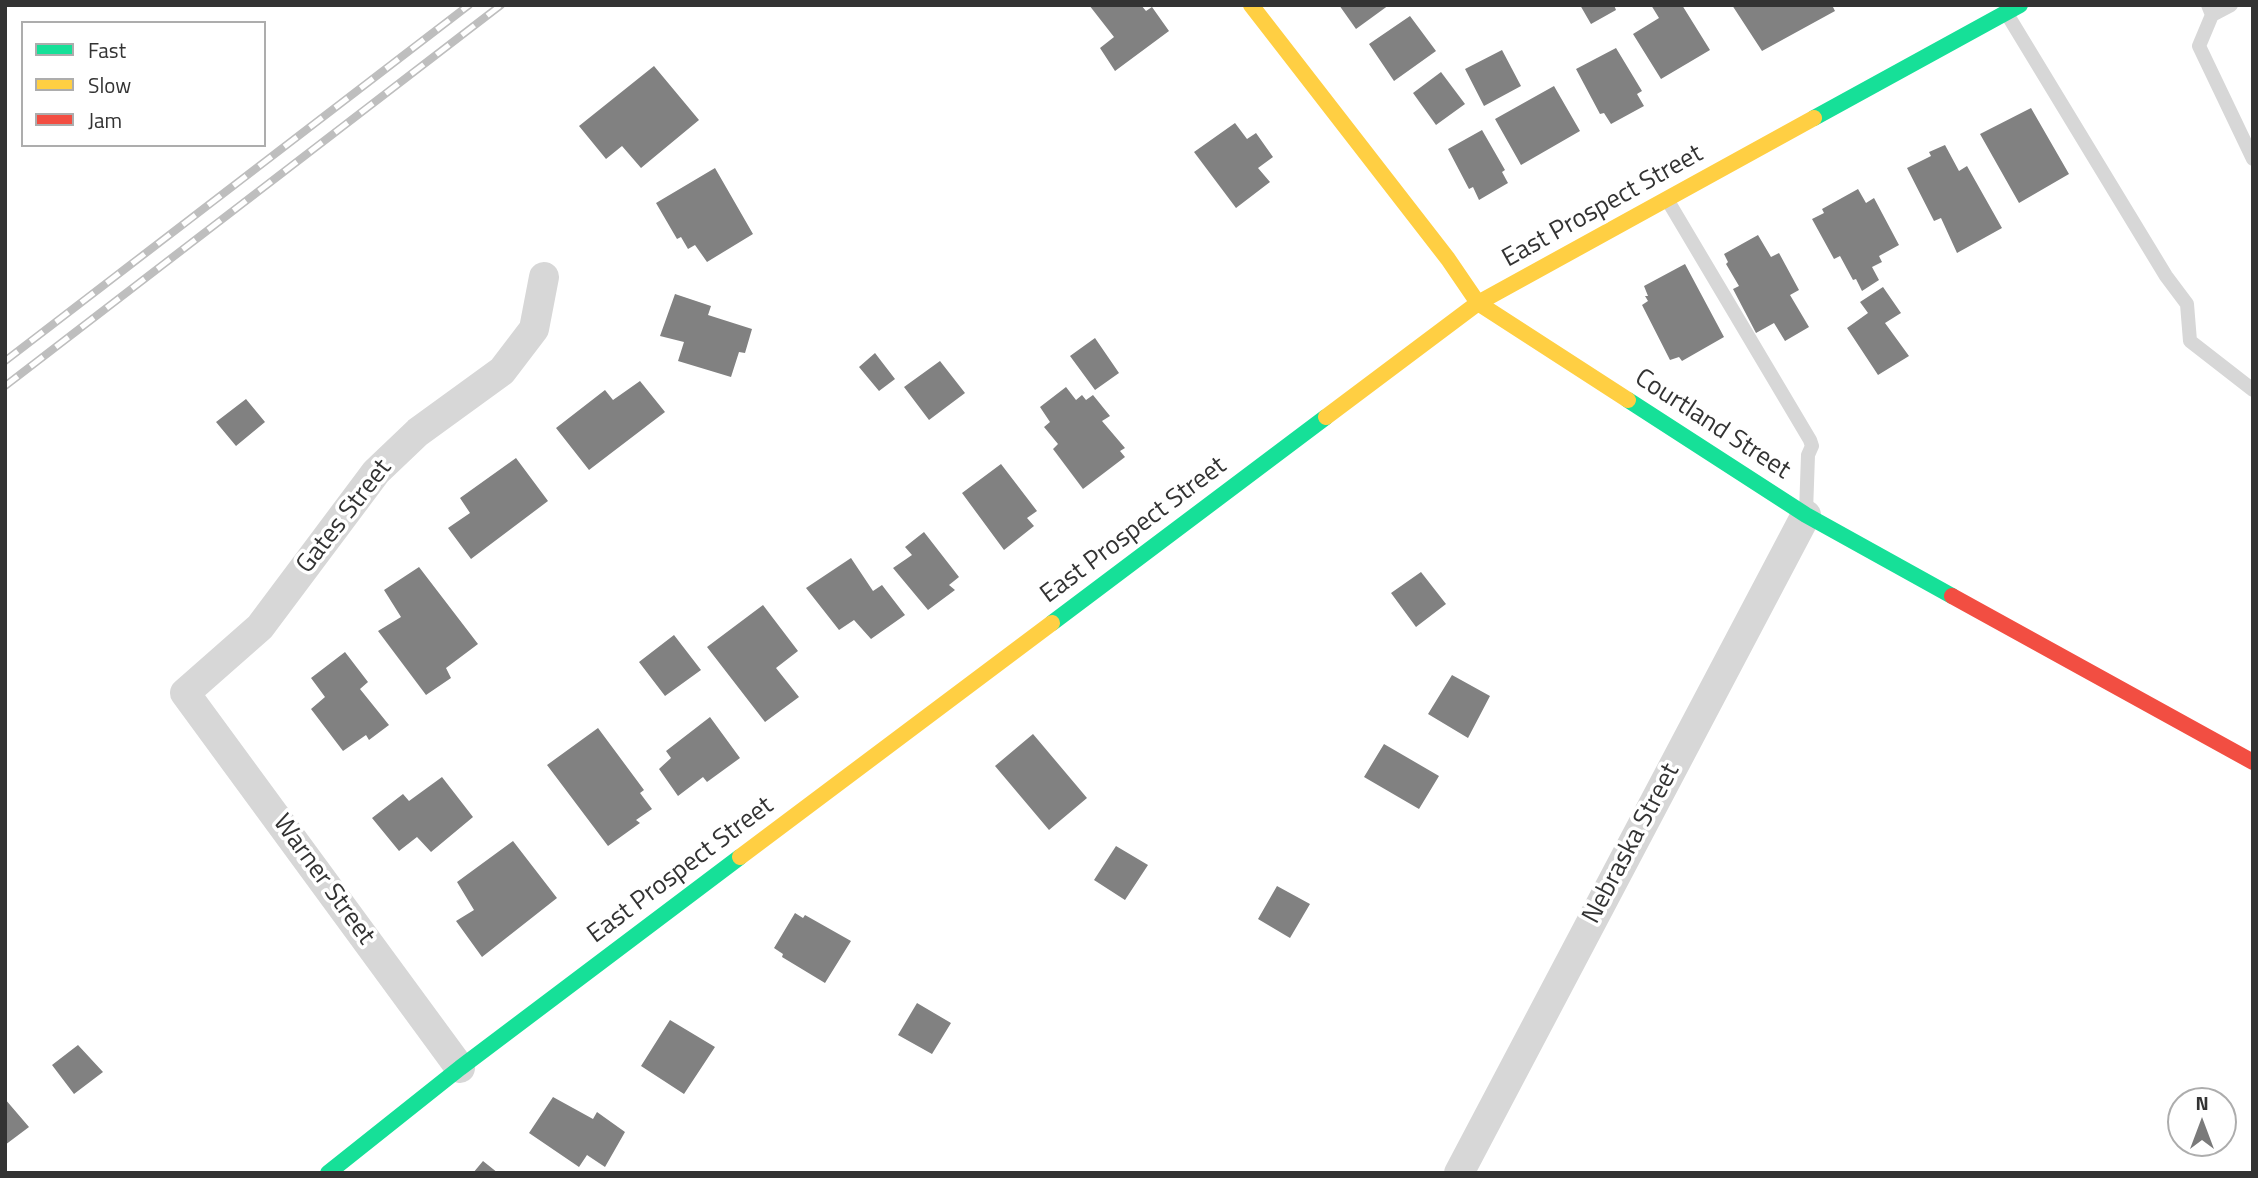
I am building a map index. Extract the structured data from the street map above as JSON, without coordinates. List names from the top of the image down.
{
  "streets": {
    "street": [
      "East Prospect Street",
      "Courtland Street",
      "Gates Street",
      "Nebraska Street",
      "Warner Street"
    ]
  },
  "crossings": [
    ["East Prospect Street", "Courtland Street"],
    ["East Prospect Street", "Warner Street"],
    ["Courtland Street", "Nebraska Street"],
    ["Gates Street", "Warner Street"]
  ],
  "legend": ["Fast", "Slow", "Jam"],
  "north": "top"
}
